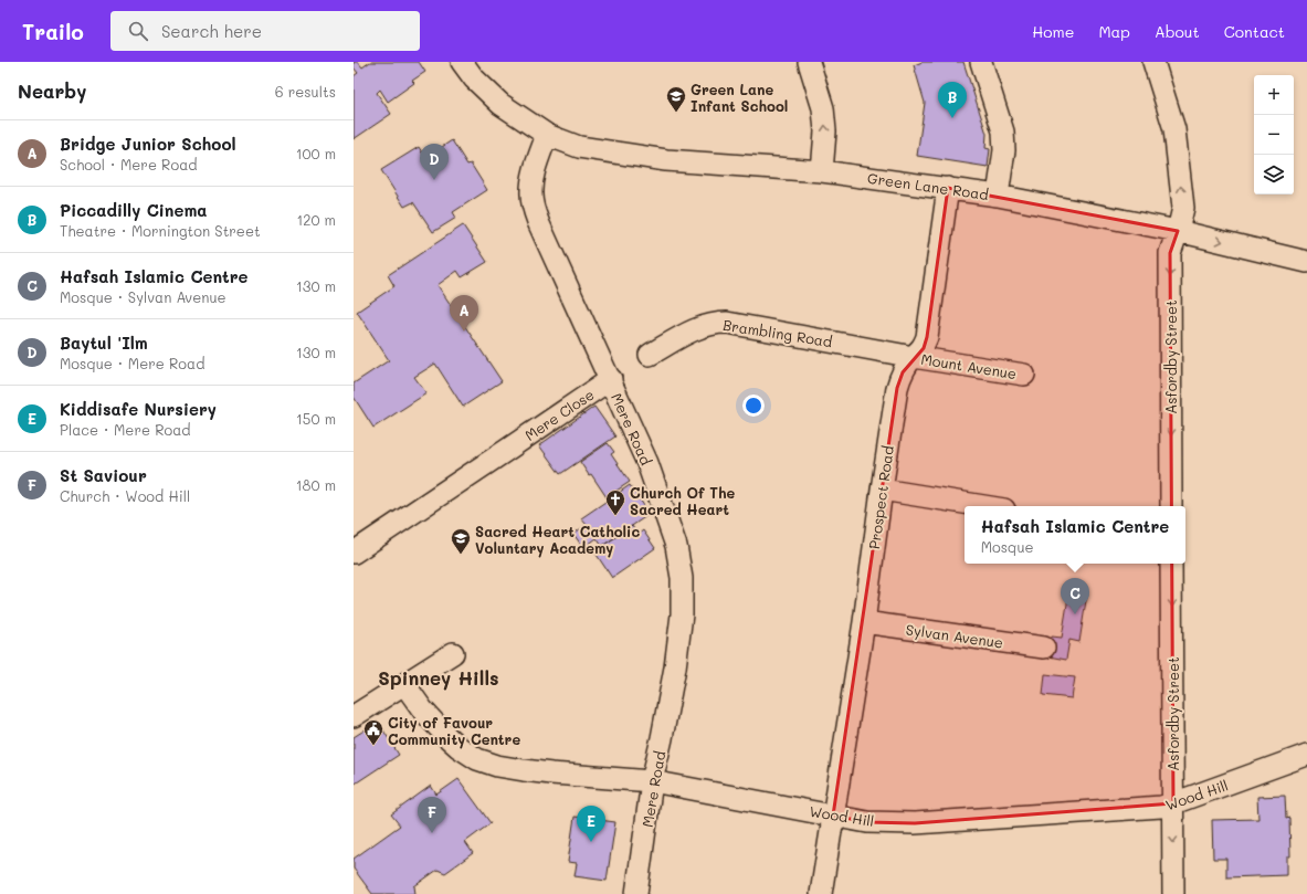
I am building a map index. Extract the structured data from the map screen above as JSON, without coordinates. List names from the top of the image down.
{
  "streets": {
    "street": [
      "Green Lane Road",
      "Brambling Road",
      "Asfordby Street",
      "Mount Avenue",
      "Mere Close",
      "Mere Road",
      "Prospect Road",
      "Sylvan Avenue",
      "Wood Hill"
    ]
  },
  "crossings": [
    ["Green Lane Road", "Asfordby Street"],
    ["Green Lane Road", "Mere Road"],
    ["Green Lane Road", "Prospect Road"],
    ["Brambling Road", "Mount Avenue"],
    ["Brambling Road", "Prospect Road"],
    ["Asfordby Street", "Wood Hill"],
    ["Mount Avenue", "Prospect Road"],
    ["Mere Close", "Mere Road"],
    ["Mere Road", "Wood Hill"],
    ["Prospect Road", "Sylvan Avenue"],
    ["Prospect Road", "Wood Hill"]
  ],
  "districts": ["Spinney Hills"],
  "places": {
    "school or university": ["Green Lane Infant School", "Sacred Heart Catholic Voluntary Academy"],
    "church": ["Church Of The Sacred Heart"],
    "public building": ["City of Favour Community Centre"]
  },
  "page": {
    "header": "Trailo",
    "search": "Search here",
    "nav": [
      "Home",
      "Map",
      "About",
      "Contact"
    ],
    "heading": ["Nearby", "6 results"],
    "map_buttons": ["+", "−"],
    "pins": [
      "B",
      "D",
      "A",
      "C",
      "F",
      "E"
    ],
    "list": [
      {
        "mark": "A",
        "name": "Bridge Junior School",
        "note": "School · Mere Road",
        "value": "100 m"
      },
      {
        "mark": "B",
        "name": "Piccadilly Cinema",
        "note": "Theatre · Mornington Street",
        "value": "120 m"
      },
      {
        "mark": "C",
        "name": "Hafsah Islamic Centre",
        "note": "Mosque · Sylvan Avenue",
        "value": "130 m"
      },
      {
        "mark": "D",
        "name": "Baytul 'Ilm",
        "note": "Mosque · Mere Road",
        "value": "130 m"
      },
      {
        "mark": "E",
        "name": "Kiddisafe Nursiery",
        "note": "Place · Mere Road",
        "value": "150 m"
      },
      {
        "mark": "F",
        "name": "St Saviour",
        "note": "Church · Wood Hill",
        "value": "180 m"
      }
    ],
    "popup": ["Hafsah Islamic Centre", "Mosque"]
  }
}
